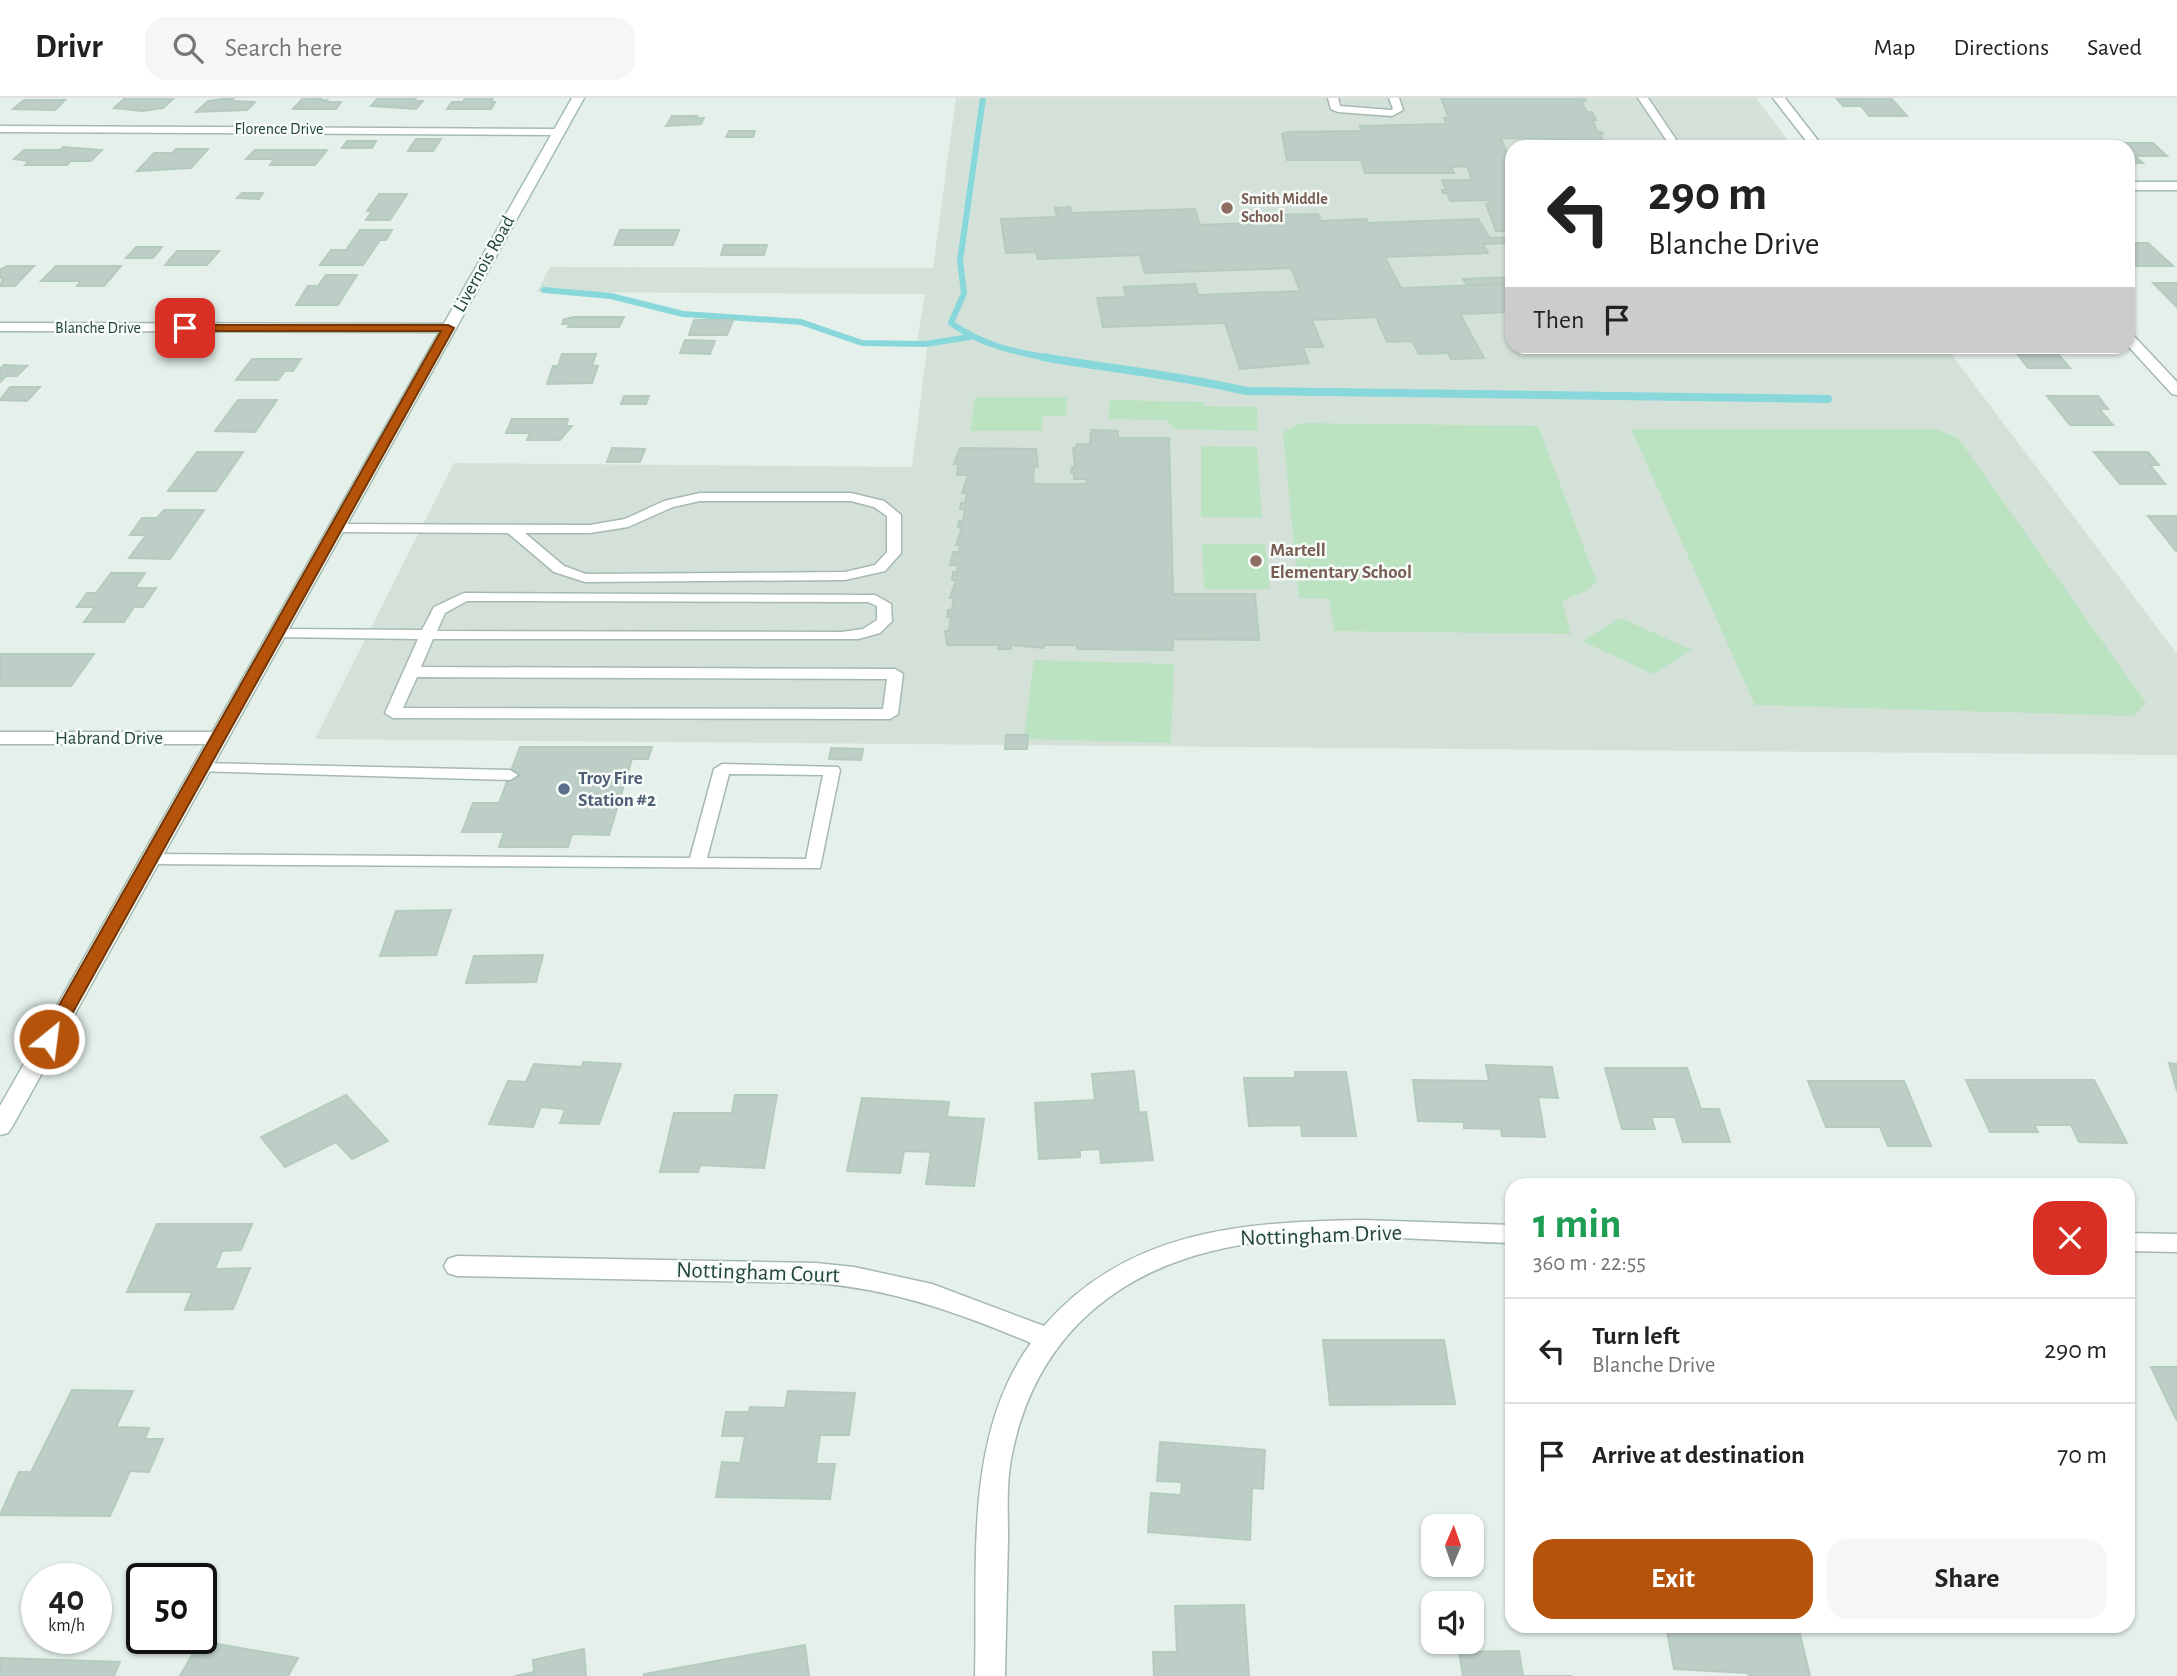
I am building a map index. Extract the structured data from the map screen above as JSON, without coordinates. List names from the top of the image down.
{
  "streets": {
    "street": [
      "Florence Drive",
      "Livernois Road",
      "Blanche Drive",
      "Habrand Drive",
      "Nottingham Drive",
      "Nottingham Court"
    ]
  },
  "crossings": [
    ["Florence Drive", "Livernois Road"],
    ["Livernois Road", "Blanche Drive"],
    ["Livernois Road", "Habrand Drive"],
    ["Nottingham Drive", "Nottingham Court"]
  ],
  "places": ["Smith Middle School", "Martell Elementary School", "Troy Fire Station #2"],
  "north": "top",
  "page": {
    "header": "Drivr",
    "search": "Search here",
    "nav": ["Map", "Directions", "Saved"],
    "turn": ["290 m", "Blanche Drive"],
    "then": "Then",
    "heading": ["1 min", "360 m · 22:55"],
    "list": [
      {
        "name": "Turn left",
        "note": "Blanche Drive",
        "value": "290 m"
      },
      {
        "name": "Arrive at destination",
        "value": "70 m"
      }
    ],
    "buttons": ["Exit", "Share"],
    "speed": "40 km/h",
    "limit": "50"
  }
}
